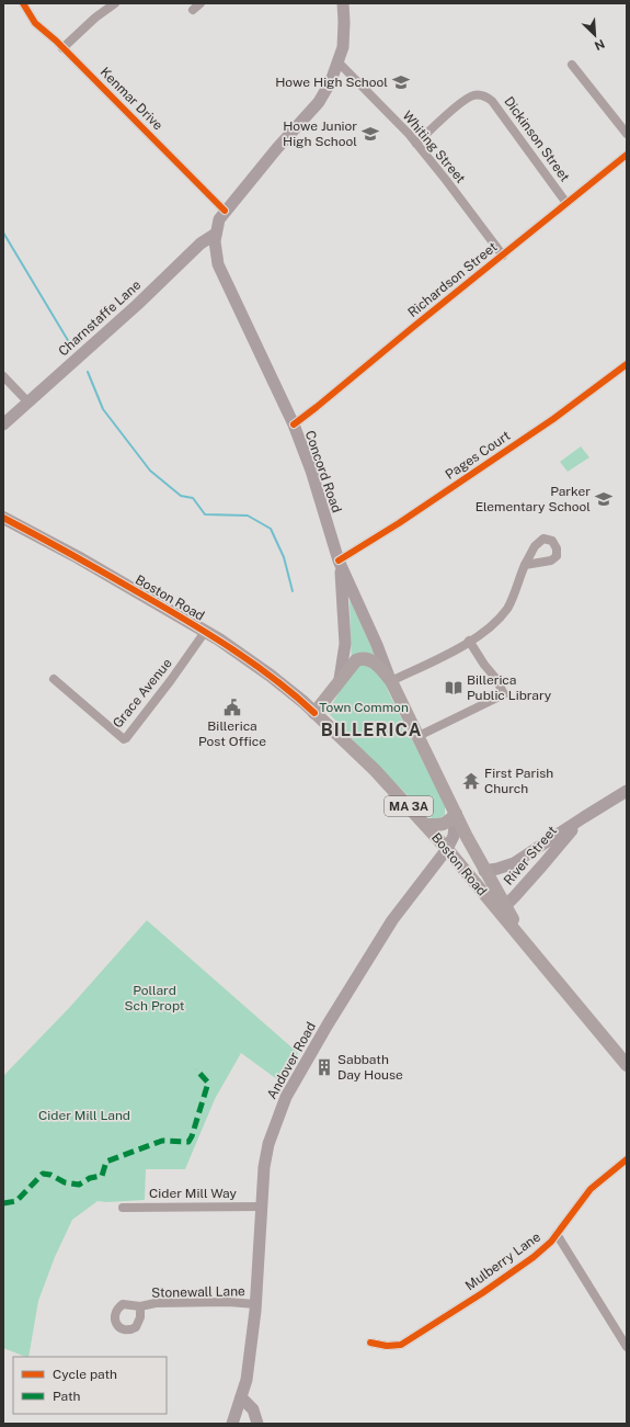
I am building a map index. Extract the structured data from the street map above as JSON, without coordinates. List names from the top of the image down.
{
  "streets": {
    "main road": [
      "Charnstaffe Lane",
      "Concord Road",
      "Boston Road",
      "MA 3A",
      "River Street",
      "Andover Road"
    ],
    "street": [
      "Kenmar Drive",
      "Dickinson Street",
      "Whiting Street",
      "Richardson Street",
      "Pages Court",
      "Grace Avenue",
      "Cider Mill Way",
      "Mulberry Lane",
      "Stonewall Lane"
    ]
  },
  "crossings": [
    ["Kenmar Drive", "Concord Road"],
    ["Dickinson Street", "Whiting Street"],
    ["Dickinson Street", "Richardson Street"],
    ["Whiting Street", "Richardson Street"],
    ["Whiting Street", "Concord Road"],
    ["Richardson Street", "Concord Road"],
    ["Charnstaffe Lane", "Concord Road"],
    ["Pages Court", "Concord Road"],
    ["Concord Road", "Boston Road"],
    ["Concord Road", "MA 3A"],
    ["Concord Road", "River Street"],
    ["Boston Road", "Grace Avenue"],
    ["Boston Road", "MA 3A"],
    ["Boston Road", "River Street"],
    ["Boston Road", "Andover Road"],
    ["Andover Road", "Cider Mill Way"],
    ["Andover Road", "Stonewall Lane"]
  ],
  "districts": ["BILLERICA"],
  "parks": ["Town Common", "Pollard Sch Propt", "Cider Mill Land"],
  "places": {
    "school or university": ["Howe High School", "Howe Junior High School", "Parker Elementary School"],
    "library": ["Billerica Public Library"],
    "public building": ["Billerica Post Office"],
    "temple": ["First Parish Church"],
    "building": ["Sabbath Day House"]
  },
  "legend": ["Cycle path", "Path"],
  "north": "bottom right"
}
